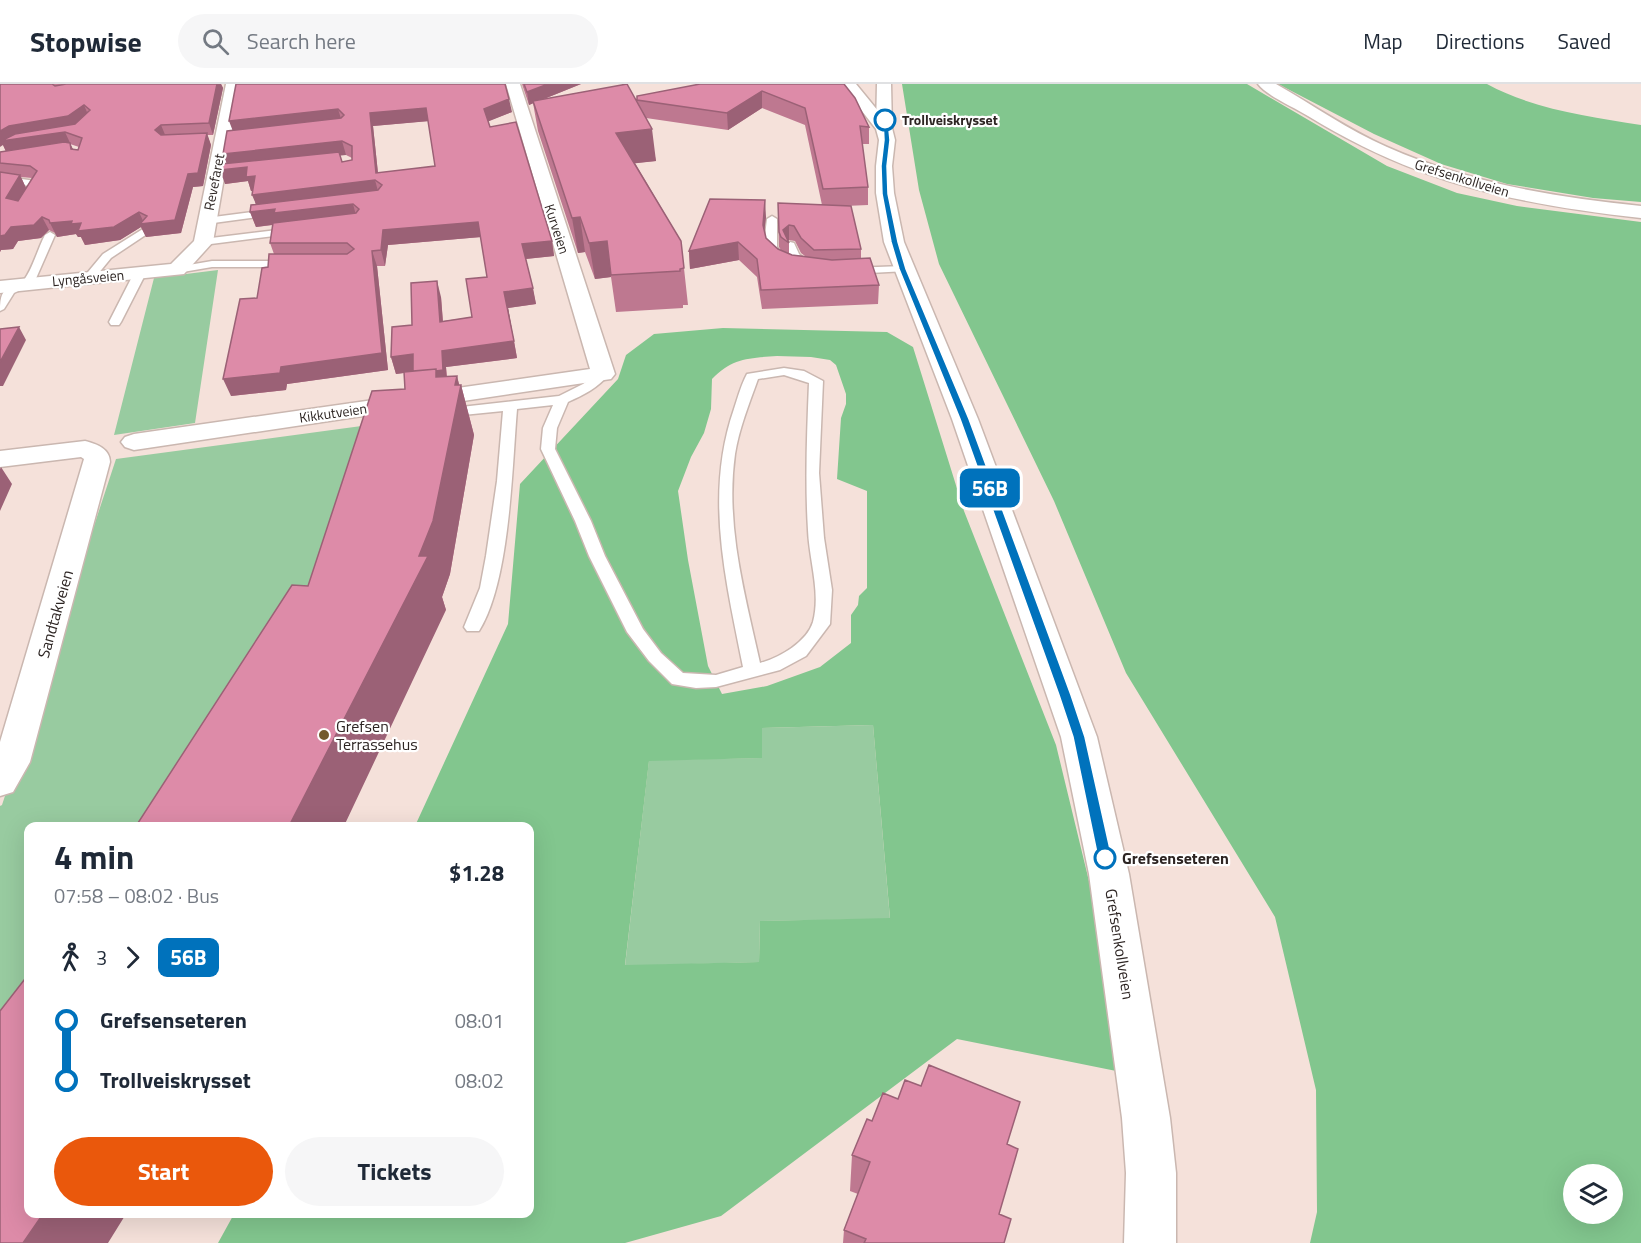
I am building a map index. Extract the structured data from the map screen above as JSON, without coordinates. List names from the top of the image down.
{
  "streets": {
    "street": [
      "Grefsenkollveien",
      "Revefaret",
      "Kurveien",
      "Lyngåsveien",
      "Kikkutveien",
      "Sandtakveien"
    ]
  },
  "crossings": [
    ["Kurveien", "Kikkutveien"]
  ],
  "places": ["Trollveiskrysset", "Grefsen Terrassehus", "Grefsenseteren"],
  "lines": ["bus line 56B"],
  "page": {
    "header": "Stopwise",
    "search": "Search here",
    "nav": ["Map", "Directions", "Saved"],
    "on_map": "56B",
    "heading": ["4 min", "07:58 – 08:02 · Bus", "$1.28"],
    "legs": ["3", "56B"],
    "list": [
      {
        "name": "Grefsenseteren",
        "value": "08:01"
      },
      {
        "name": "Trollveiskrysset",
        "value": "08:02"
      }
    ],
    "buttons": ["Start", "Tickets"]
  }
}
